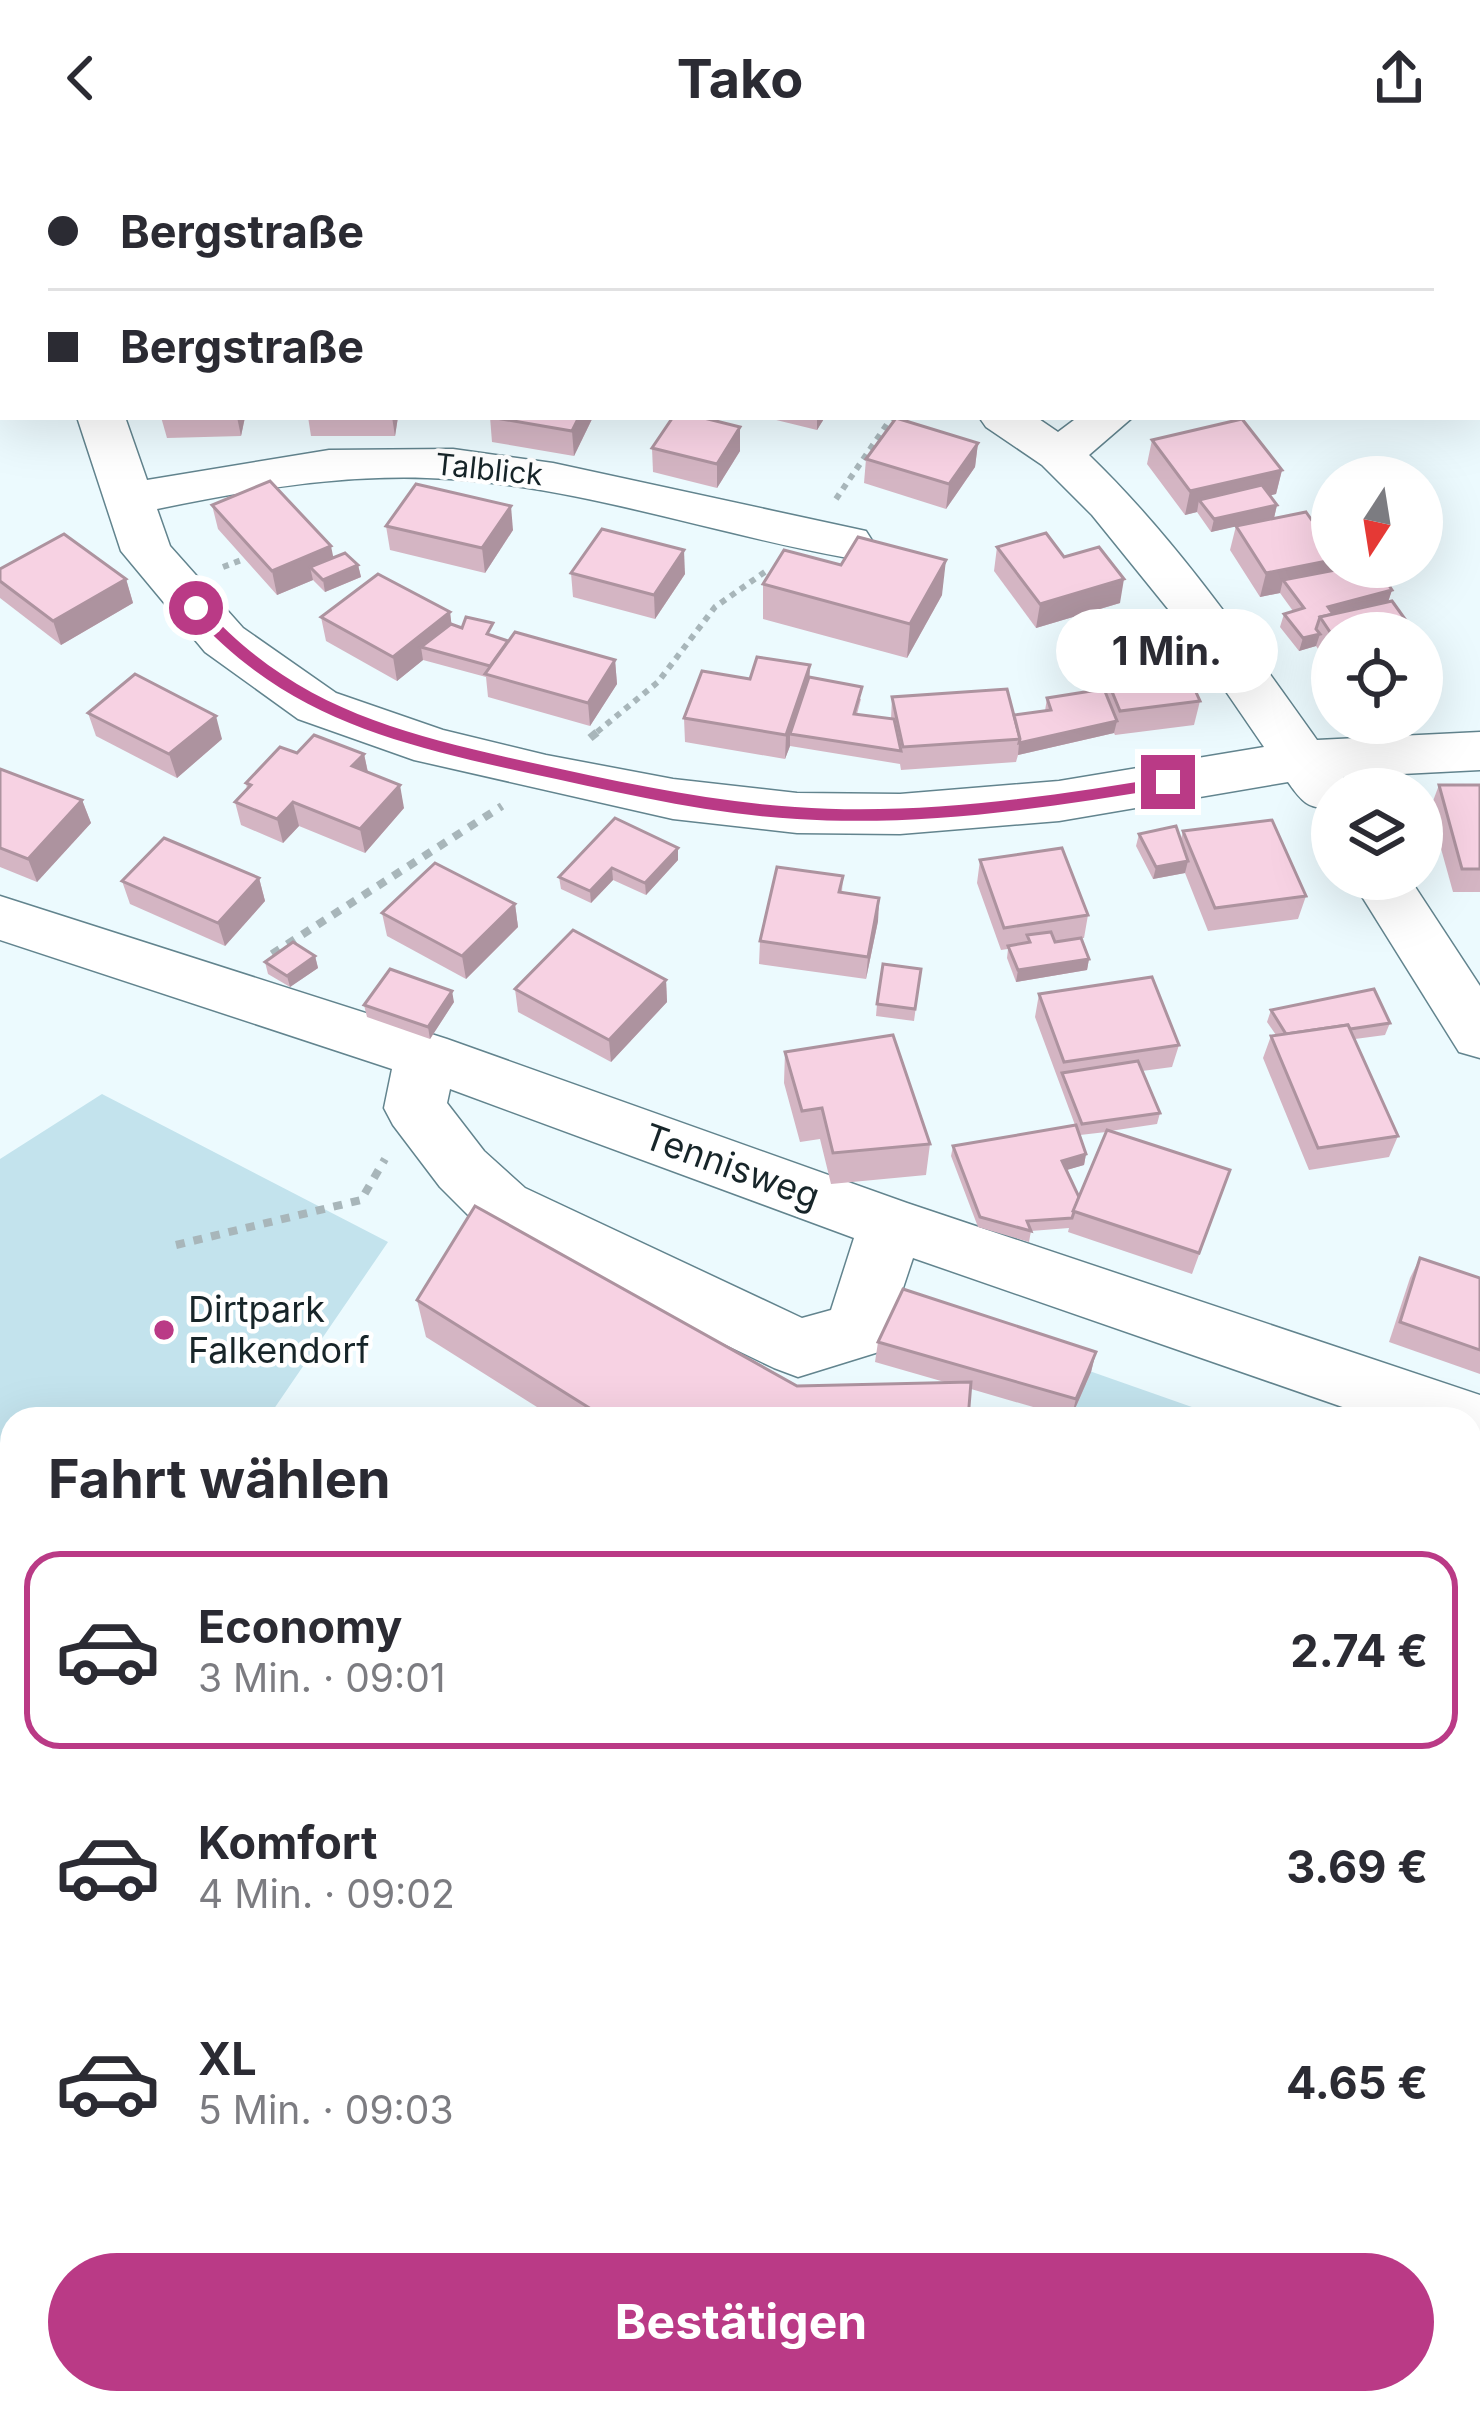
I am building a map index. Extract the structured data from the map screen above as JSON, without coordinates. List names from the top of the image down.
{
  "streets": {
    "street": ["Talblick", "Tennisweg"]
  },
  "places": ["Dirtpark Falkendorf"],
  "north": "bottom",
  "page": {
    "header": "Tako",
    "banner": ["Bergstraße", "Bergstraße"],
    "bubble": "1 Min.",
    "heading": "Fahrt wählen",
    "list": [
      {
        "name": "Economy",
        "note": "3 Min. · 09:01",
        "value": "2.74 €"
      },
      {
        "name": "Komfort",
        "note": "4 Min. · 09:02",
        "value": "3.69 €"
      },
      {
        "name": "XL",
        "note": "5 Min. · 09:03",
        "value": "4.65 €"
      }
    ],
    "buttons": "Bestätigen"
  }
}
